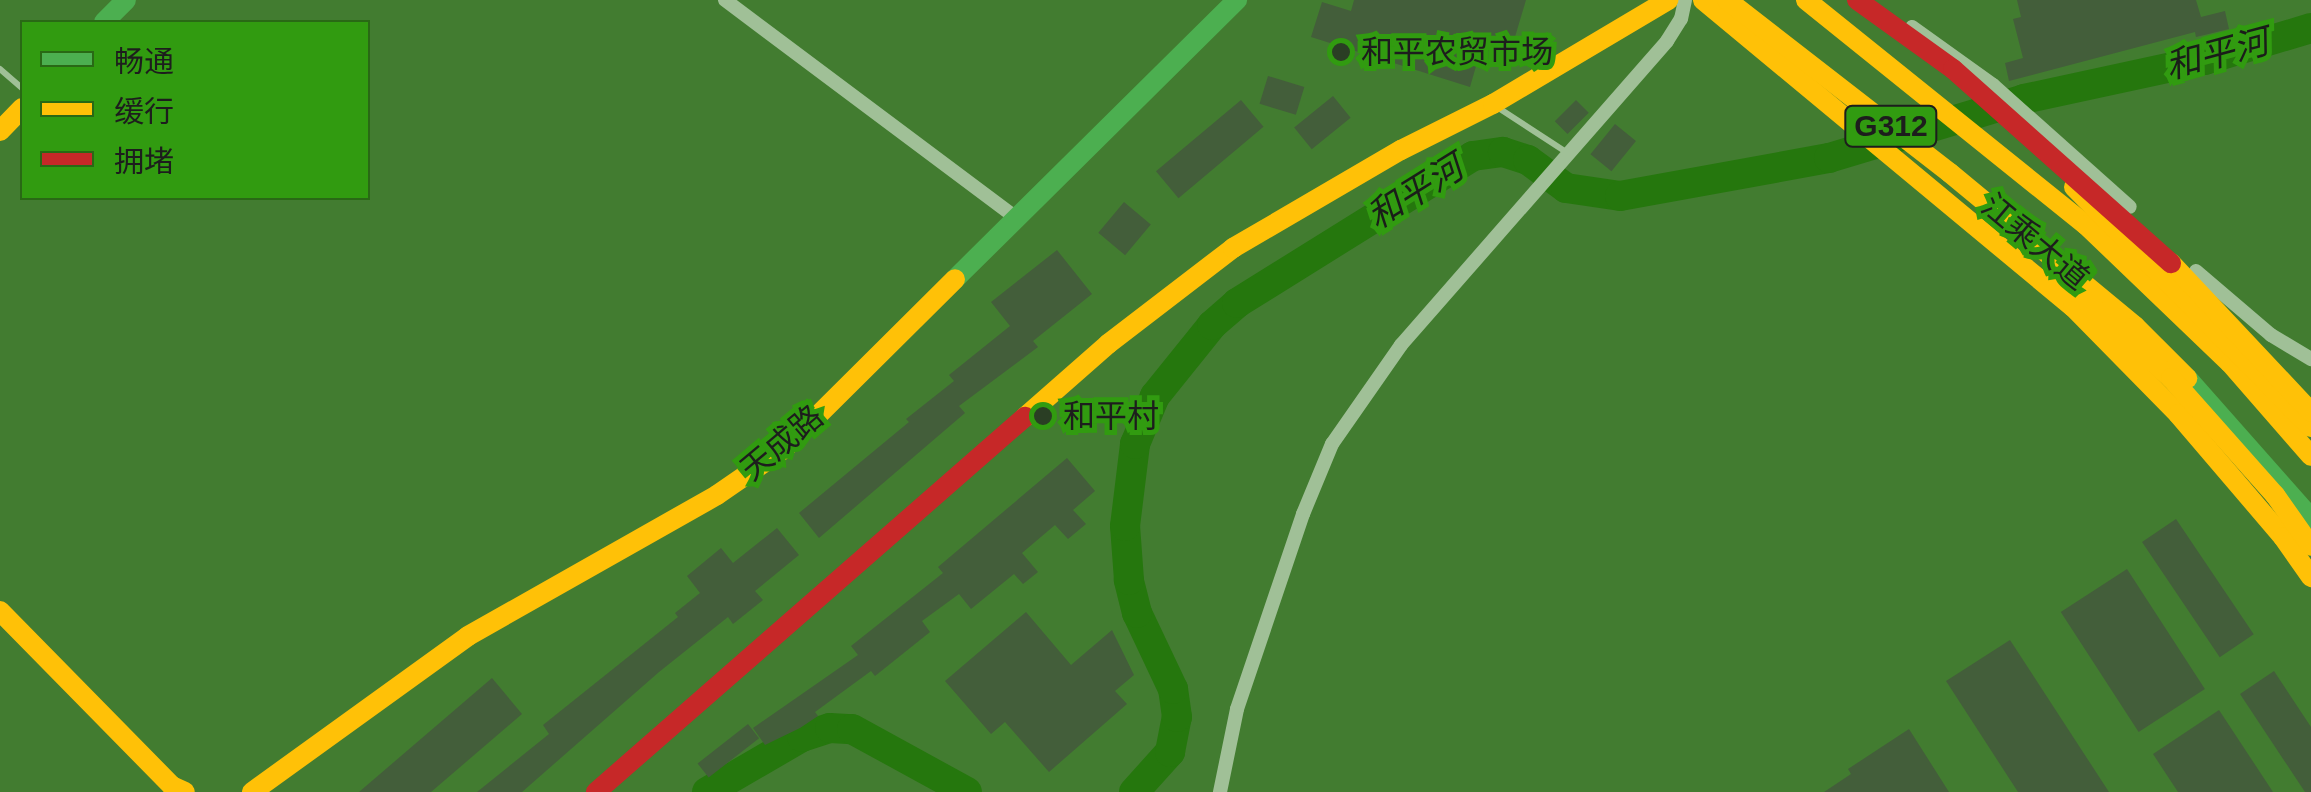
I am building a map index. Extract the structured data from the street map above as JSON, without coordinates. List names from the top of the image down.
{
  "streets": {
    "main road": ["G312", "江乘大道", "天成路"]
  },
  "water": ["和平河"],
  "places": ["和平农贸市场", "和平村"],
  "legend": ["畅通", "缓行", "拥堵"]
}
